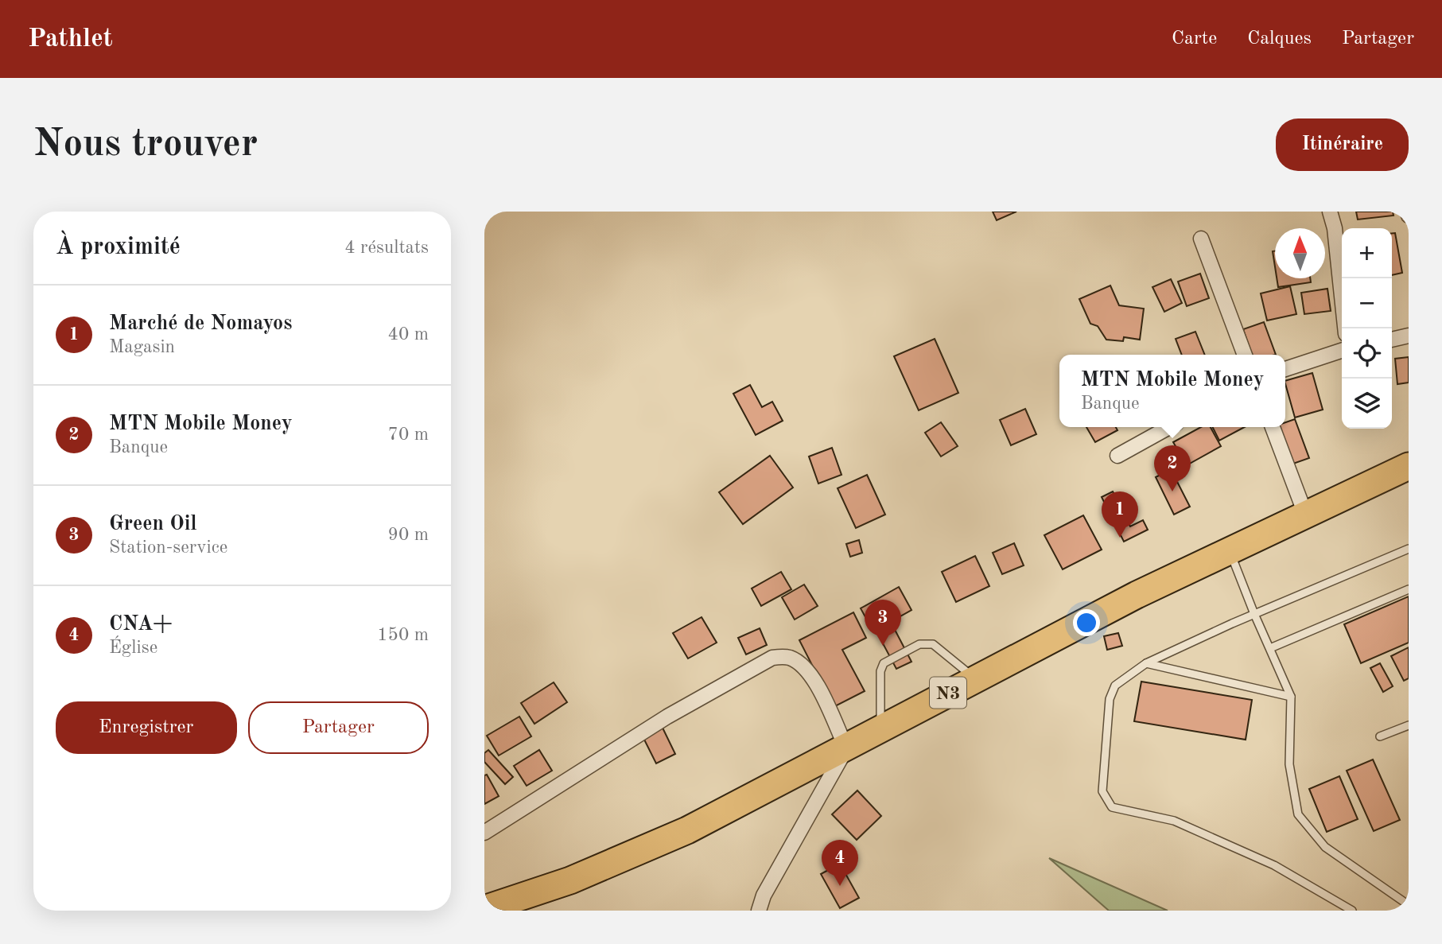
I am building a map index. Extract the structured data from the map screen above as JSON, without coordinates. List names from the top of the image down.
{
  "streets": {
    "highway": ["N3"]
  },
  "north": "top",
  "page": {
    "header": "Pathlet",
    "nav": ["Carte", "Calques", "Partager"],
    "buttons": [
      "Itinéraire",
      ["Enregistrer", "Partager"]
    ],
    "title": "Nous trouver",
    "heading": ["À proximité", "4 résultats"],
    "map_buttons": ["+", "−"],
    "list": [
      {
        "mark": "1",
        "name": "Marché de Nomayos",
        "note": "Magasin",
        "value": "40 m"
      },
      {
        "mark": "2",
        "name": "MTN Mobile Money",
        "note": "Banque",
        "value": "70 m"
      },
      {
        "mark": "3",
        "name": "Green Oil",
        "note": "Station-service",
        "value": "90 m"
      },
      {
        "mark": "4",
        "name": "CNA+",
        "note": "Église",
        "value": "150 m"
      }
    ],
    "popup": ["MTN Mobile Money", "Banque"],
    "pins": [
      "2",
      "1",
      "3",
      "4"
    ]
  }
}
